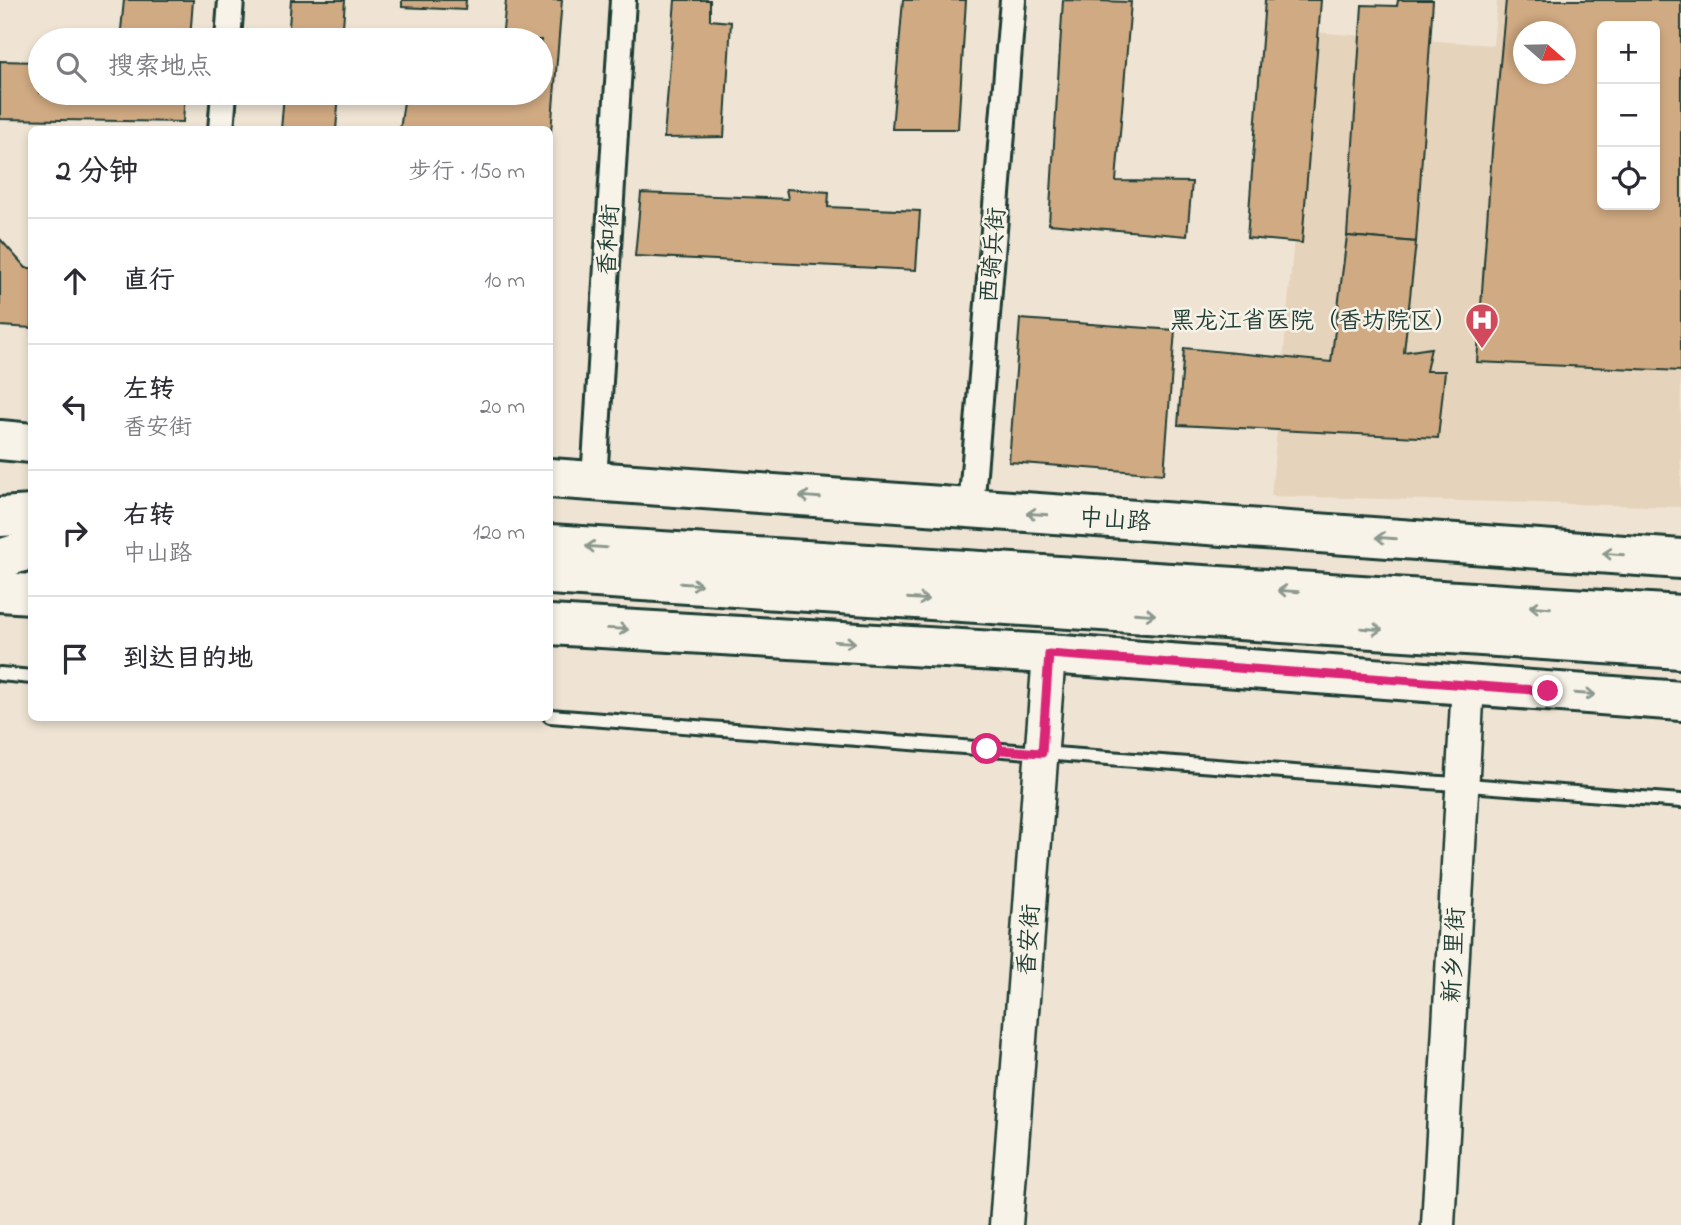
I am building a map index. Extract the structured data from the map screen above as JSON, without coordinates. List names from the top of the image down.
{
  "streets": {
    "main road": ["中山路"],
    "street": [
      "香和街",
      "西骑兵街",
      "香安街",
      "新乡里街"
    ]
  },
  "crossings": [
    ["香和街", "中山路"],
    ["西骑兵街", "中山路"]
  ],
  "places": {
    "hospital": ["黑龙江省医院（香坊院区）"]
  },
  "north": "right",
  "page": {
    "map_buttons": ["+", "−"],
    "search": "搜索地点",
    "heading": ["2 分钟", "步行 · 150 m"],
    "list": [
      ["直行", "10 m"],
      ["左转", "香安街", "20 m"],
      ["右转", "中山路", "120 m"],
      "到达目的地"
    ]
  }
}
